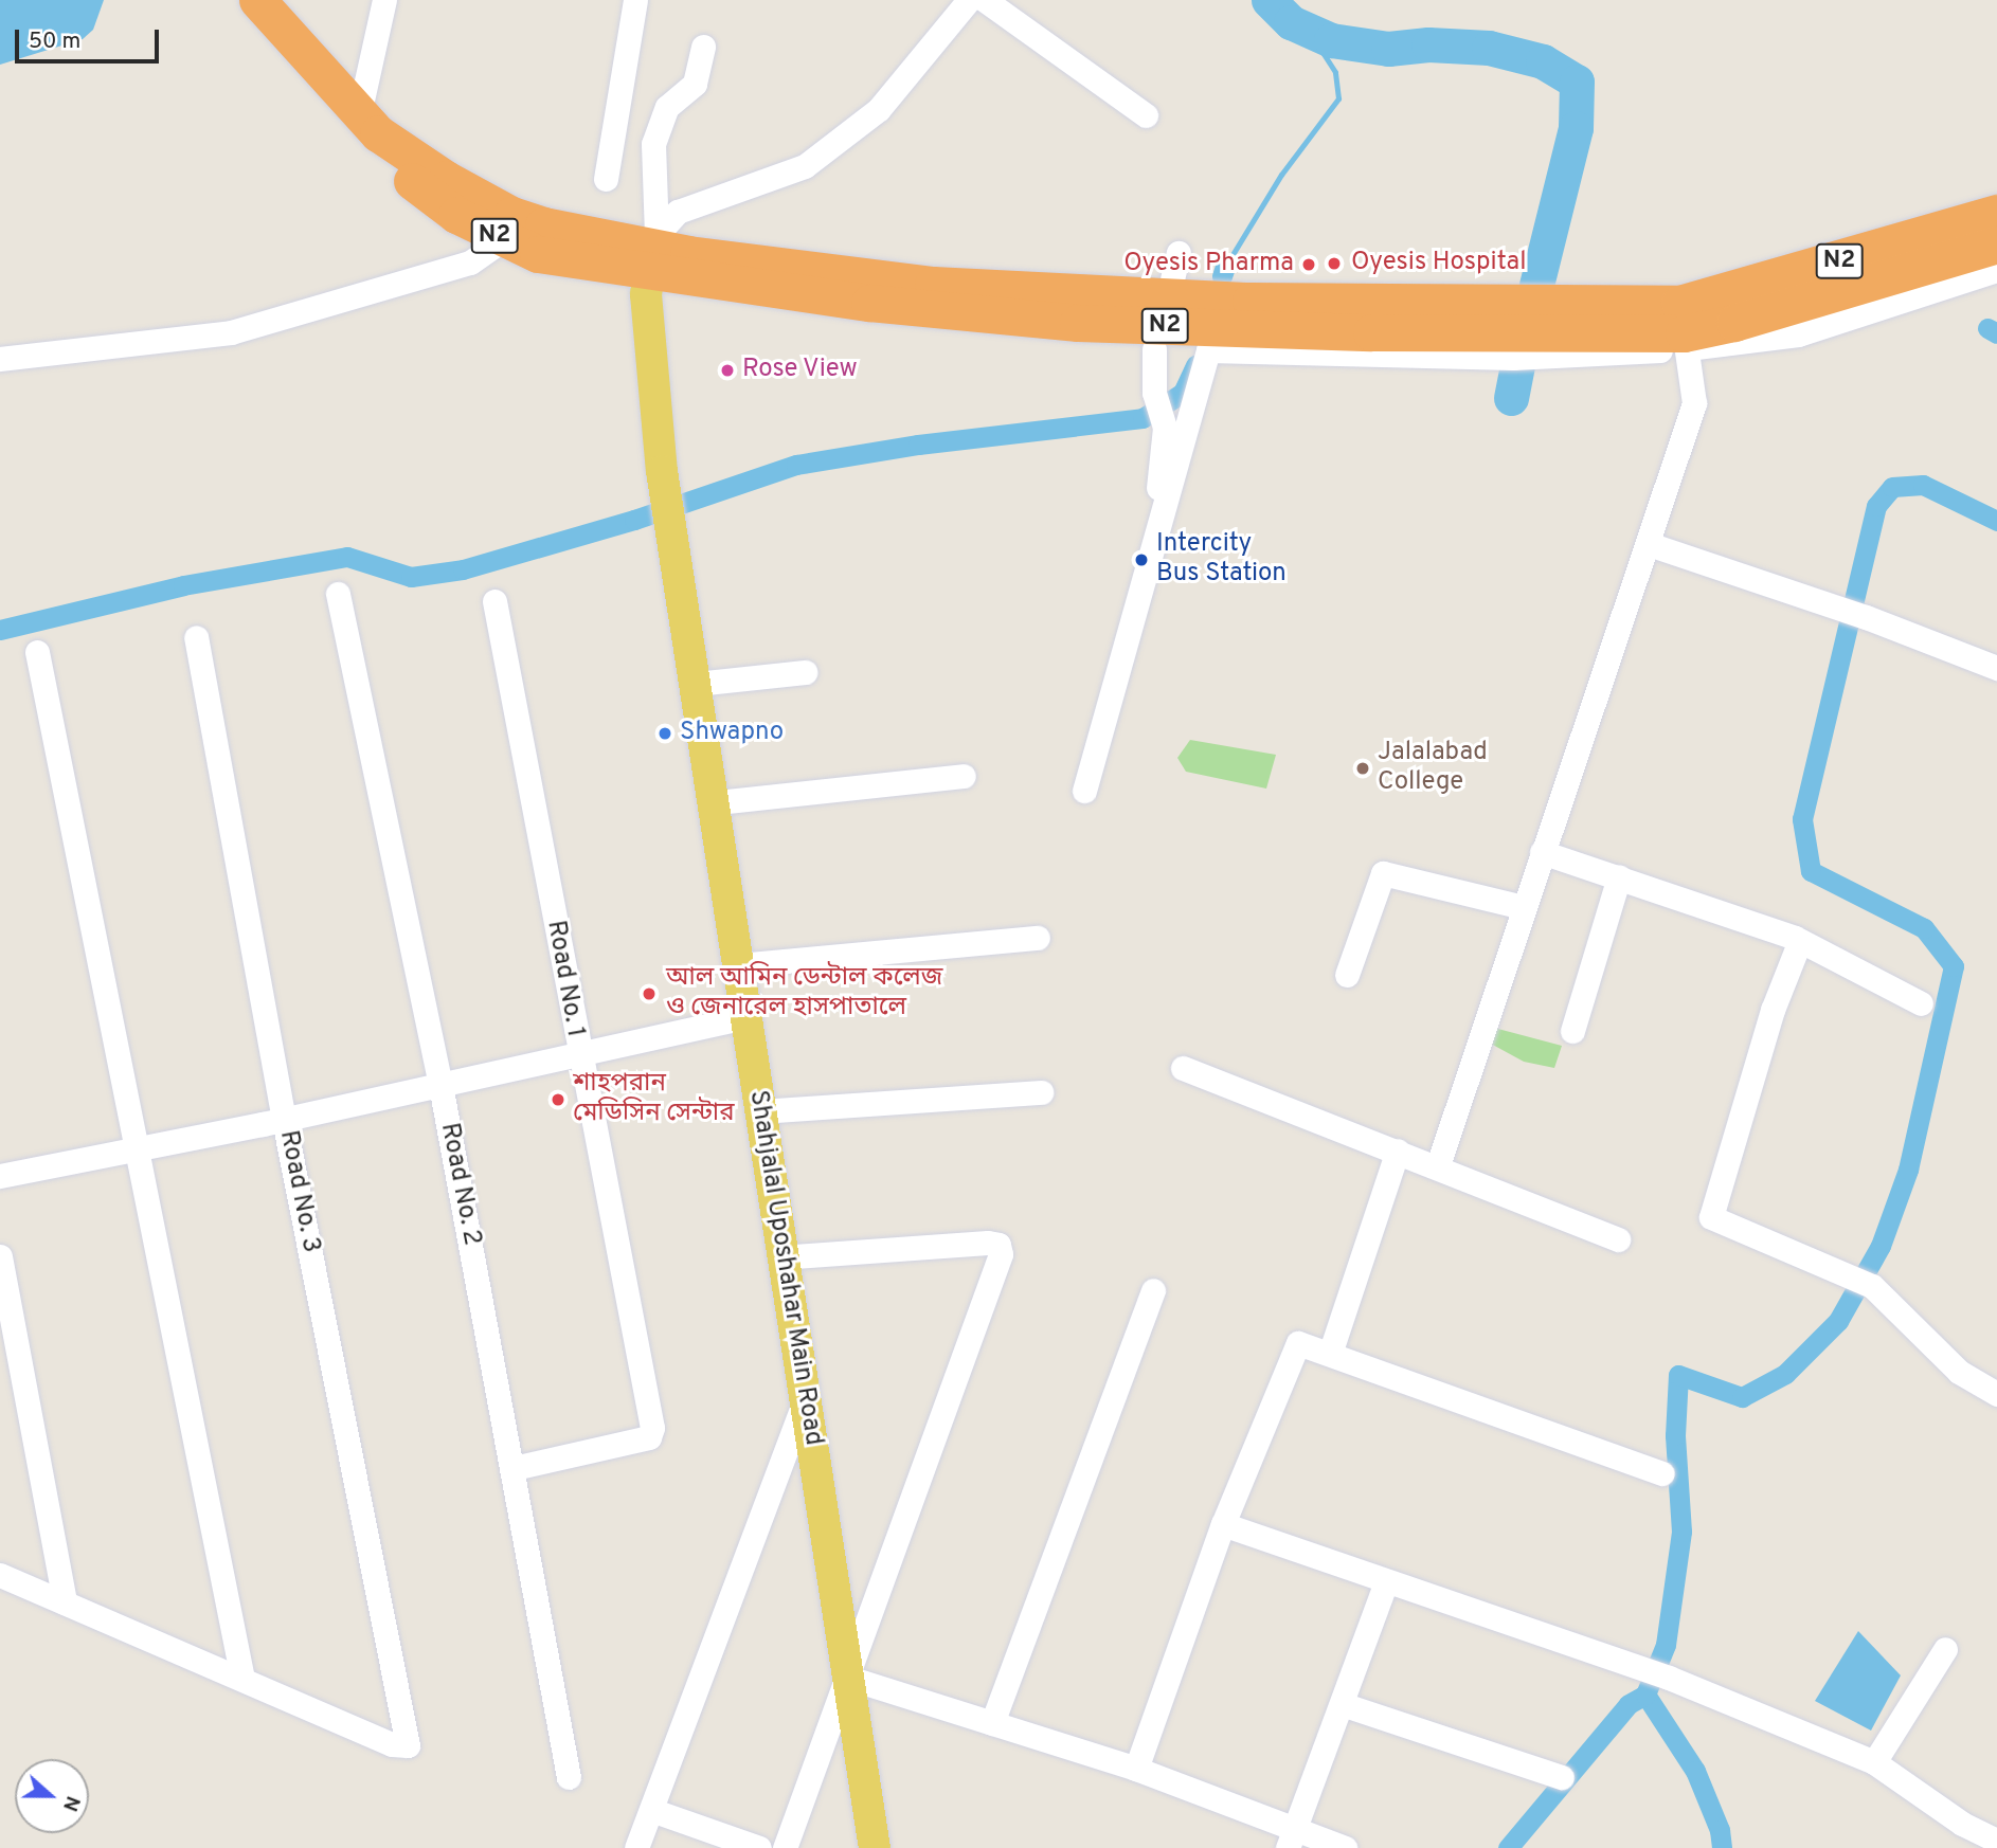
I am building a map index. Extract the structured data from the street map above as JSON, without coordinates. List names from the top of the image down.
{
  "streets": {
    "highway": ["N2"],
    "main road": ["Shahjalal Uposhahar Main Road"],
    "street": ["Road No. 1", "Road No. 2", "Road No. 3"]
  },
  "crossings": [
    ["N2", "Shahjalal Uposhahar Main Road"],
    ["Road No. 1", "Road No. 2"]
  ],
  "places": [
    "Oyesis Hospital",
    "Oyesis Pharma",
    "Rose View",
    "Intercity Bus Station",
    "Shwapno",
    "Jalalabad College",
    "আল আমিন ডেন্টাল কলেজ ও জেনারেল হাসপাতালে",
    "শাহপরান মেডিসিন সেন্টার"
  ],
  "scale_bar": "50 m",
  "north": "right"
}
